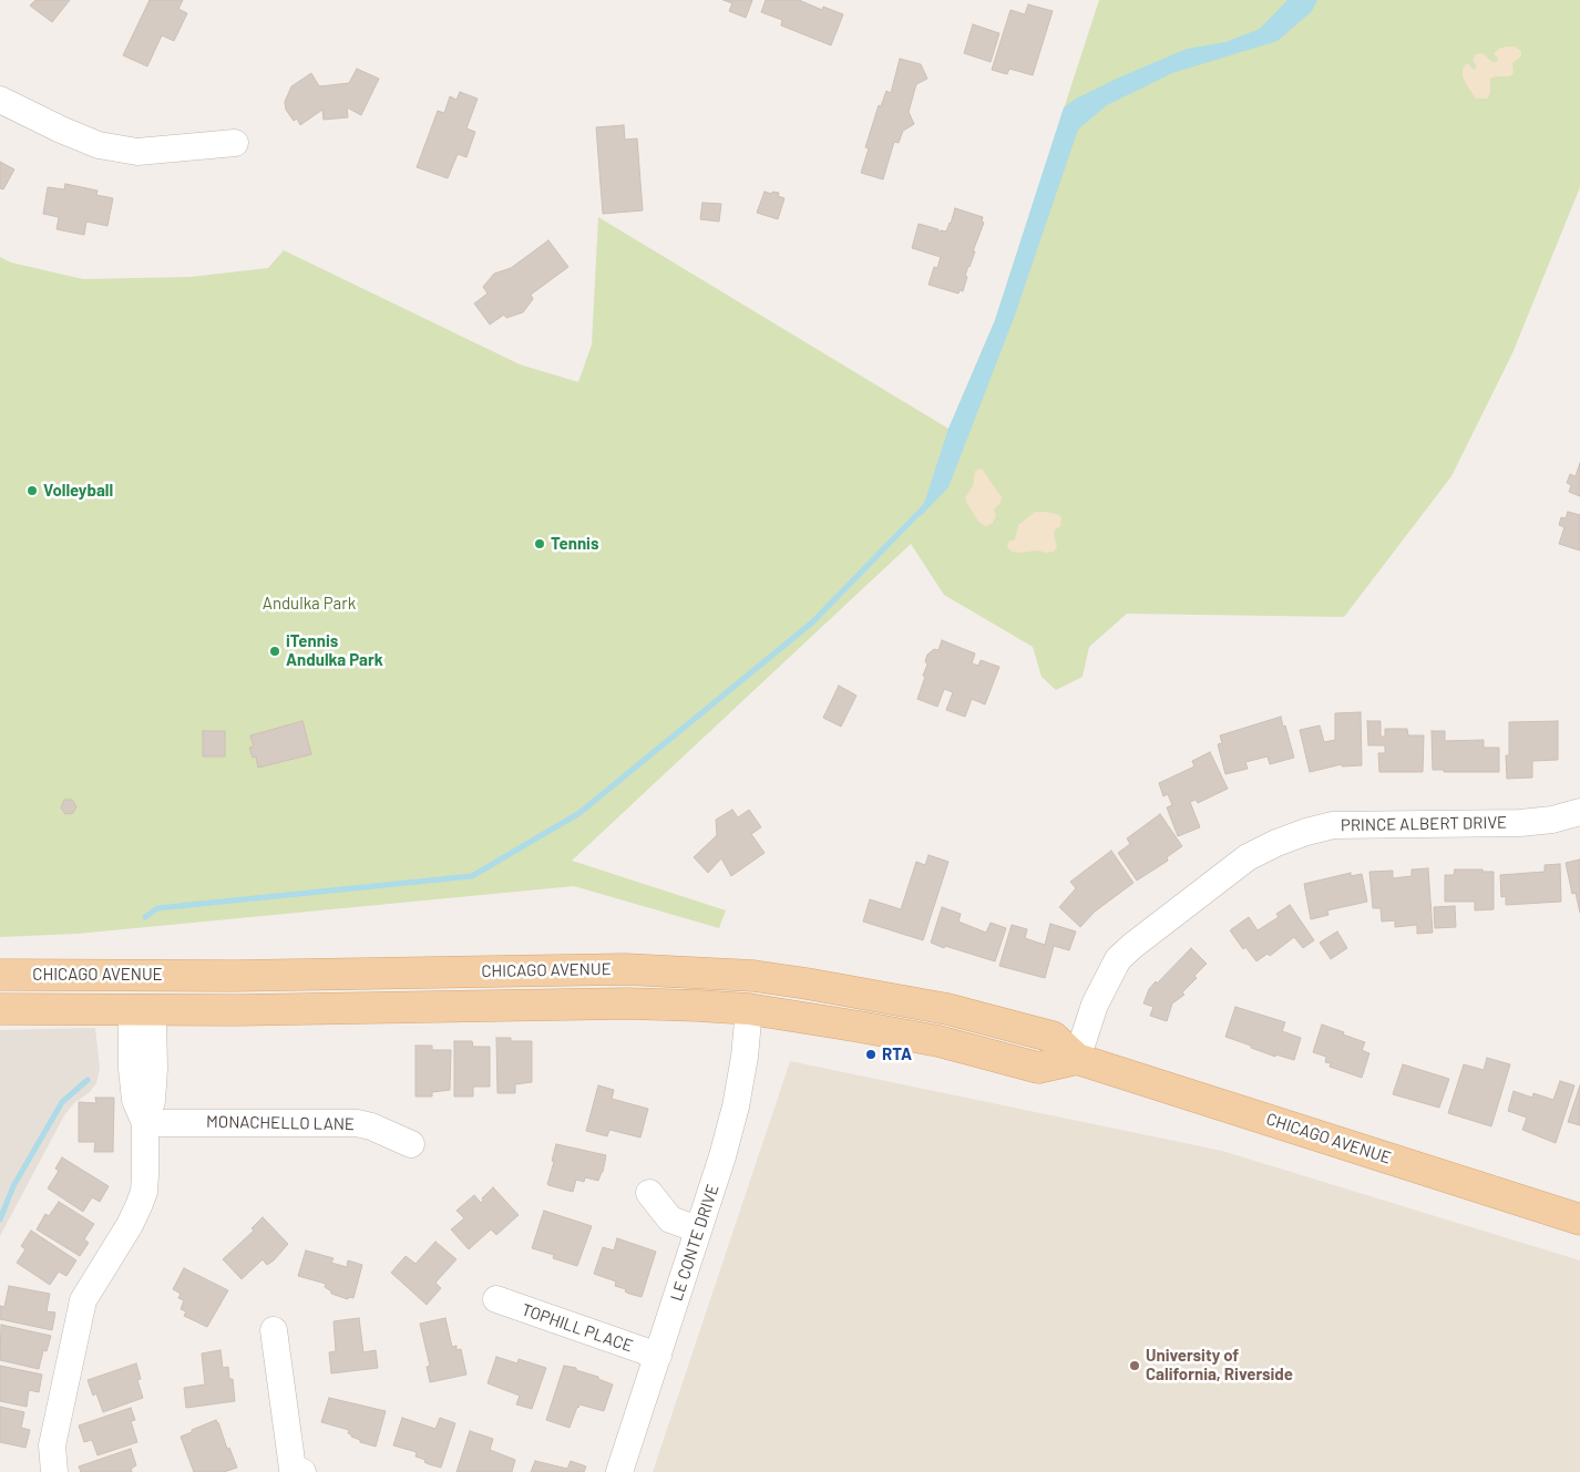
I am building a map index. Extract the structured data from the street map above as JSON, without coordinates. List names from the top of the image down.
{
  "streets": {
    "main road": ["CHICAGO AVENUE"],
    "street": [
      "PRINCE ALBERT DRIVE",
      "MONACHELLO LANE",
      "LE CONTE DRIVE",
      "TOPHILL PLACE"
    ]
  },
  "crossings": [
    ["PRINCE ALBERT DRIVE", "CHICAGO AVENUE"],
    ["CHICAGO AVENUE", "LE CONTE DRIVE"],
    ["LE CONTE DRIVE", "TOPHILL PLACE"]
  ],
  "parks": ["Andulka Park"],
  "places": [
    "Volleyball",
    "Tennis",
    "iTennis Andulka Park",
    "RTA",
    "University of California, Riverside"
  ]
}
